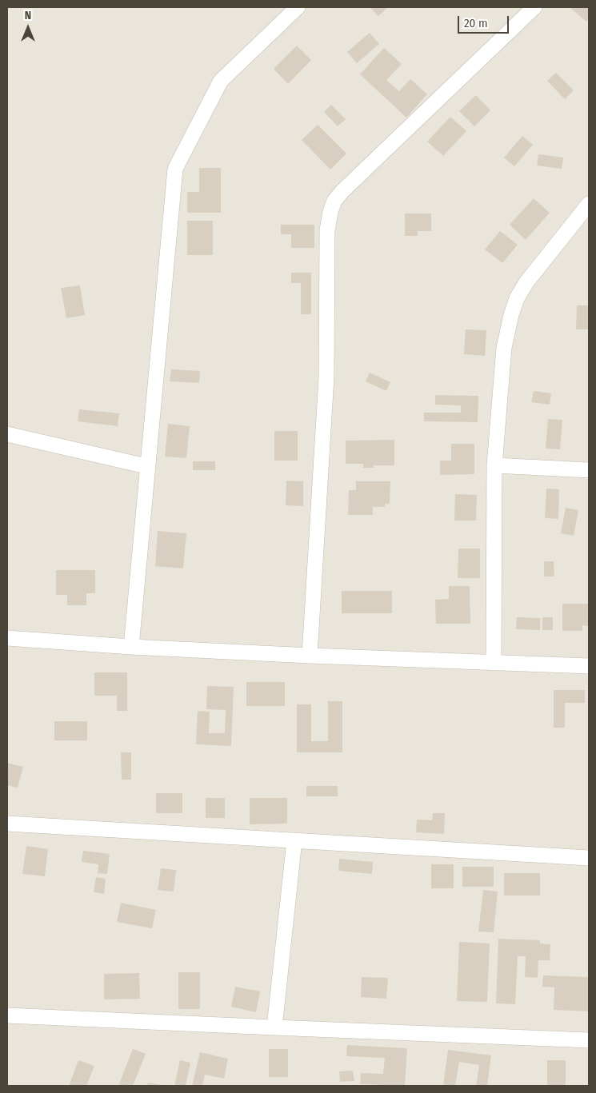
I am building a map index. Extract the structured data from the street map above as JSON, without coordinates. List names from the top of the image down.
{
  "scale_bar": "20 m",
  "north": "top"
}
